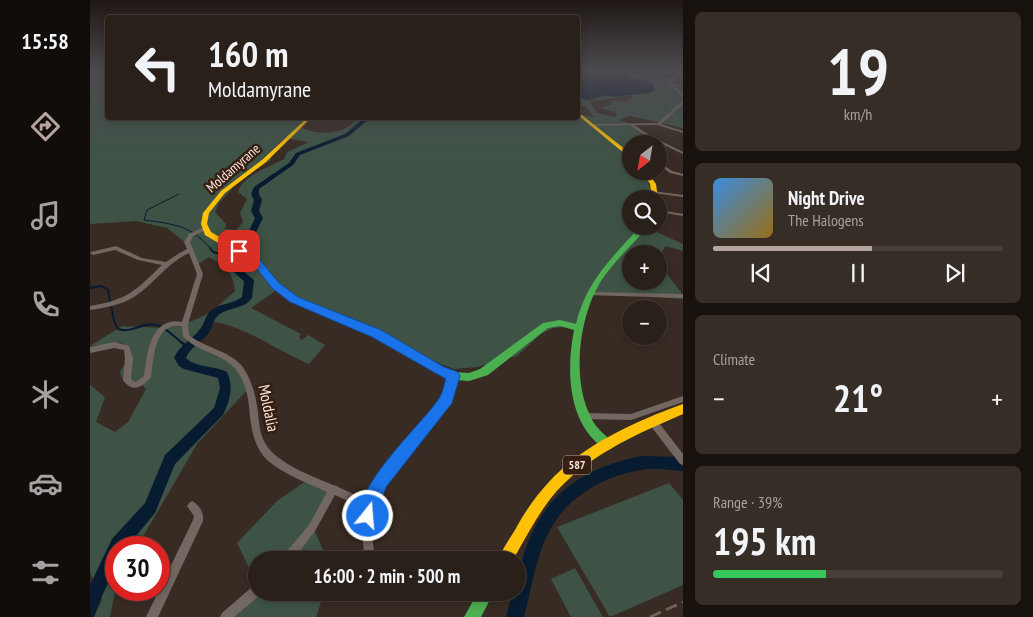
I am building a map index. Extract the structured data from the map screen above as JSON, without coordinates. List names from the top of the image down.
{
  "streets": {
    "street": ["Moldamyrane", "Moldalia", "587"]
  },
  "north": "bottom left",
  "page": {
    "tabs": "15:58",
    "tile": [
      ["19", "km/h"],
      "Climate",
      ["Range · 39%", "195 km"]
    ],
    "turn": ["160 m", "Moldamyrane"],
    "map_buttons": ["+", "−"],
    "song": ["Night Drive", "The Halogens"],
    "heat": ["−", "21°", "+"],
    "limit": "30",
    "trip": "16:00 · 2 min · 500 m"
  }
}
